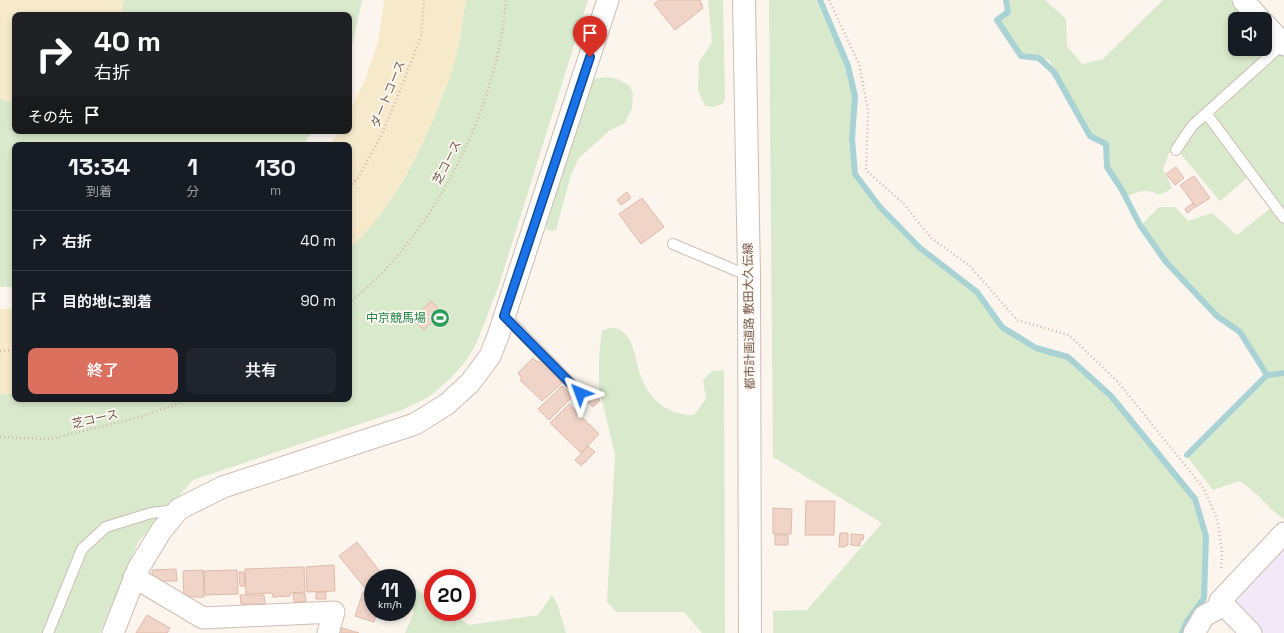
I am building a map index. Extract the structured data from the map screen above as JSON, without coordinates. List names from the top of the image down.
{
  "streets": {
    "street": ["都市計画道路 敷田大久伝線"],
    "path": ["ダートコース", "芝コース"]
  },
  "places": {
    "sports": ["中京競馬場"]
  },
  "page": {
    "turn": ["40 m", "右折"],
    "then": "その先",
    "eta": [
      "13:34",
      "到着",
      "1",
      "分",
      "130",
      "m"
    ],
    "list": [
      {
        "name": "右折",
        "value": "40 m"
      },
      {
        "name": "目的地に到着",
        "value": "90 m"
      }
    ],
    "buttons": ["終了", "共有"],
    "speed": "11 km/h",
    "limit": "20"
  }
}
